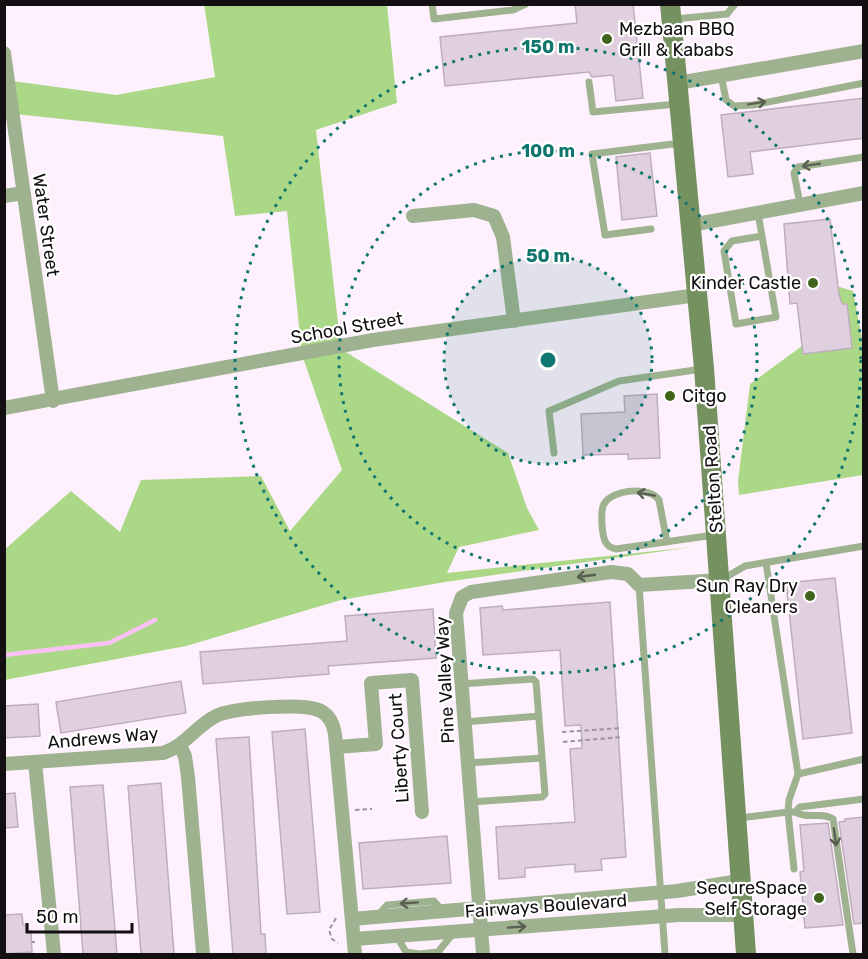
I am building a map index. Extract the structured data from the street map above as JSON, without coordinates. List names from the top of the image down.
{
  "streets": {
    "main road": ["Stelton Road"],
    "street": [
      "Water Street",
      "School Street",
      "Pine Valley Way",
      "Andrews Way",
      "Liberty Court",
      "Fairways Boulevard"
    ]
  },
  "crossings": [
    ["Water Street", "School Street"],
    ["School Street", "Stelton Road"],
    ["Stelton Road", "Fairways Boulevard"],
    ["Pine Valley Way", "Fairways Boulevard"],
    ["Andrews Way", "Liberty Court"],
    ["Andrews Way", "Fairways Boulevard"]
  ],
  "places": [
    "Mezbaan BBQ Grill & Kababs",
    "Kinder Castle",
    "Citgo",
    "Sun Ray Dry Cleaners",
    "SecureSpace Self Storage"
  ],
  "scale_bar": "50 m",
  "rings": ["150 m", "100 m", "50 m"]
}
